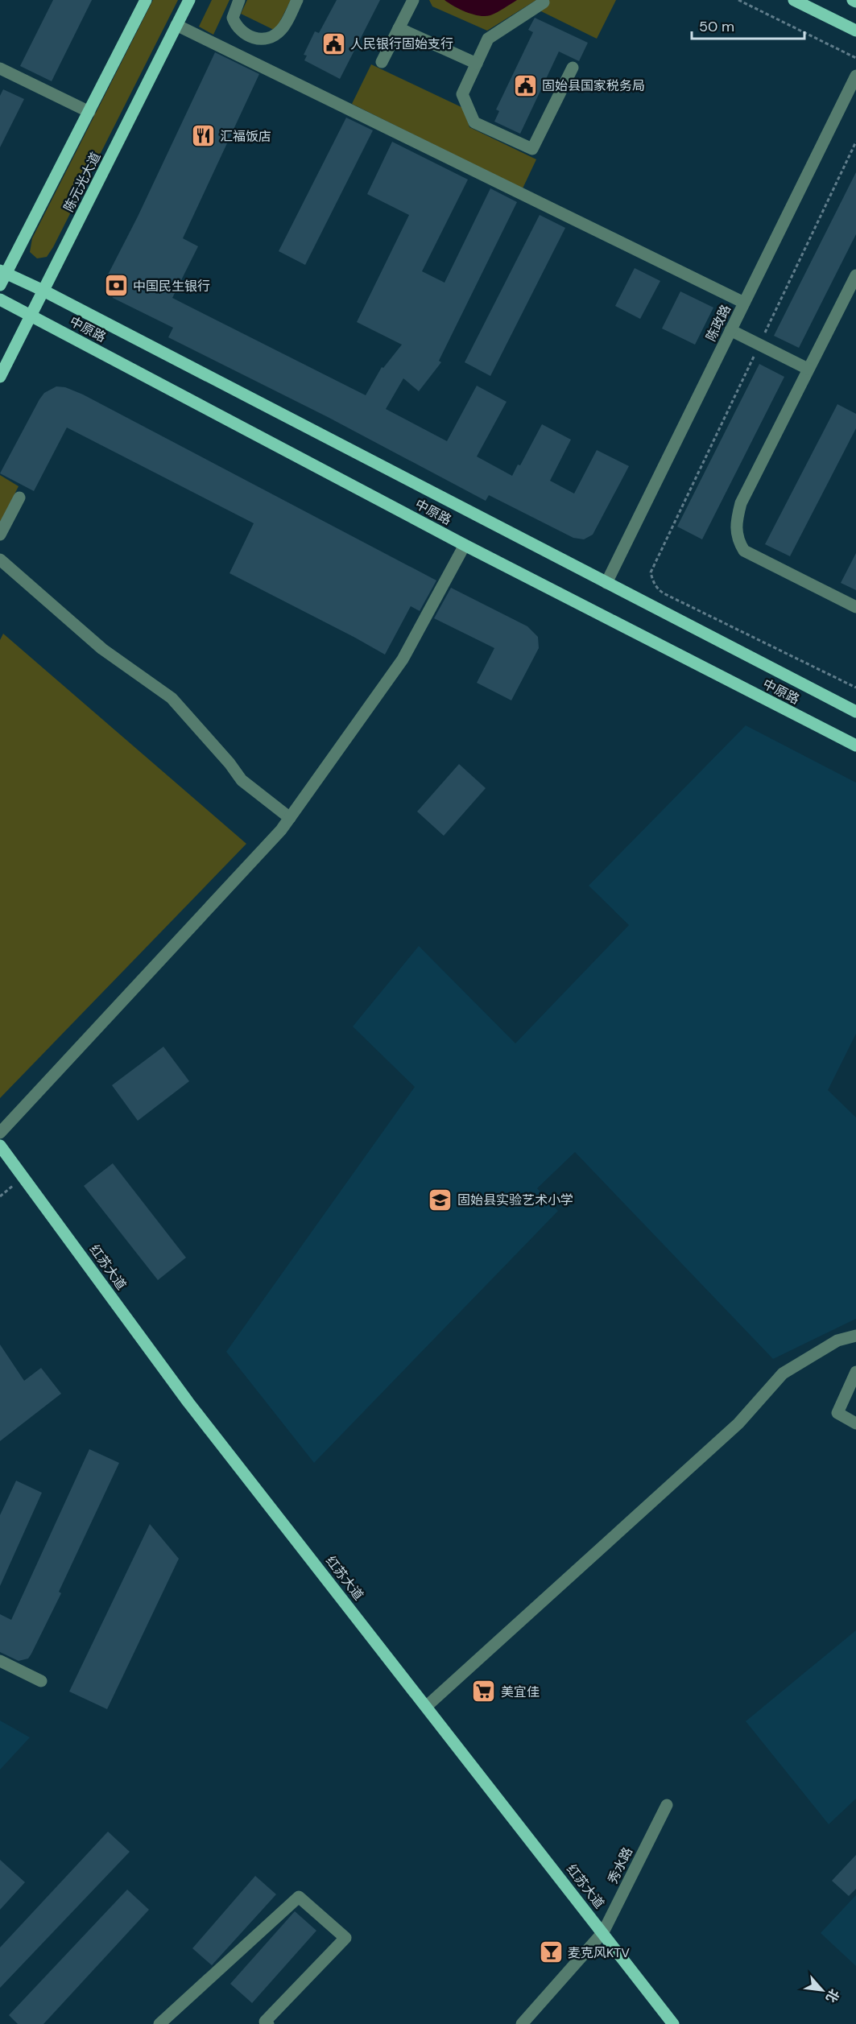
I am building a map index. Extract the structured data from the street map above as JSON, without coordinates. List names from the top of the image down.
{
  "streets": {
    "main road": ["陈元光大道", "中原路", "红苏大道"],
    "street": ["陈政路", "秀水路"]
  },
  "crossings": [
    ["陈元光大道", "中原路"],
    ["陈政路", "中原路"],
    ["红苏大道", "秀水路"]
  ],
  "places": {
    "public building": ["人民银行固始支行", "固始县国家税务局"],
    "restaurant": ["汇福饭店"],
    "bank": ["中国民生银行"],
    "school or university": ["固始县实验艺术小学"],
    "supermarket": ["美宜佳"],
    "bar": ["麦克风KTV"]
  },
  "scale_bar": "50 m",
  "north": "bottom right"
}
